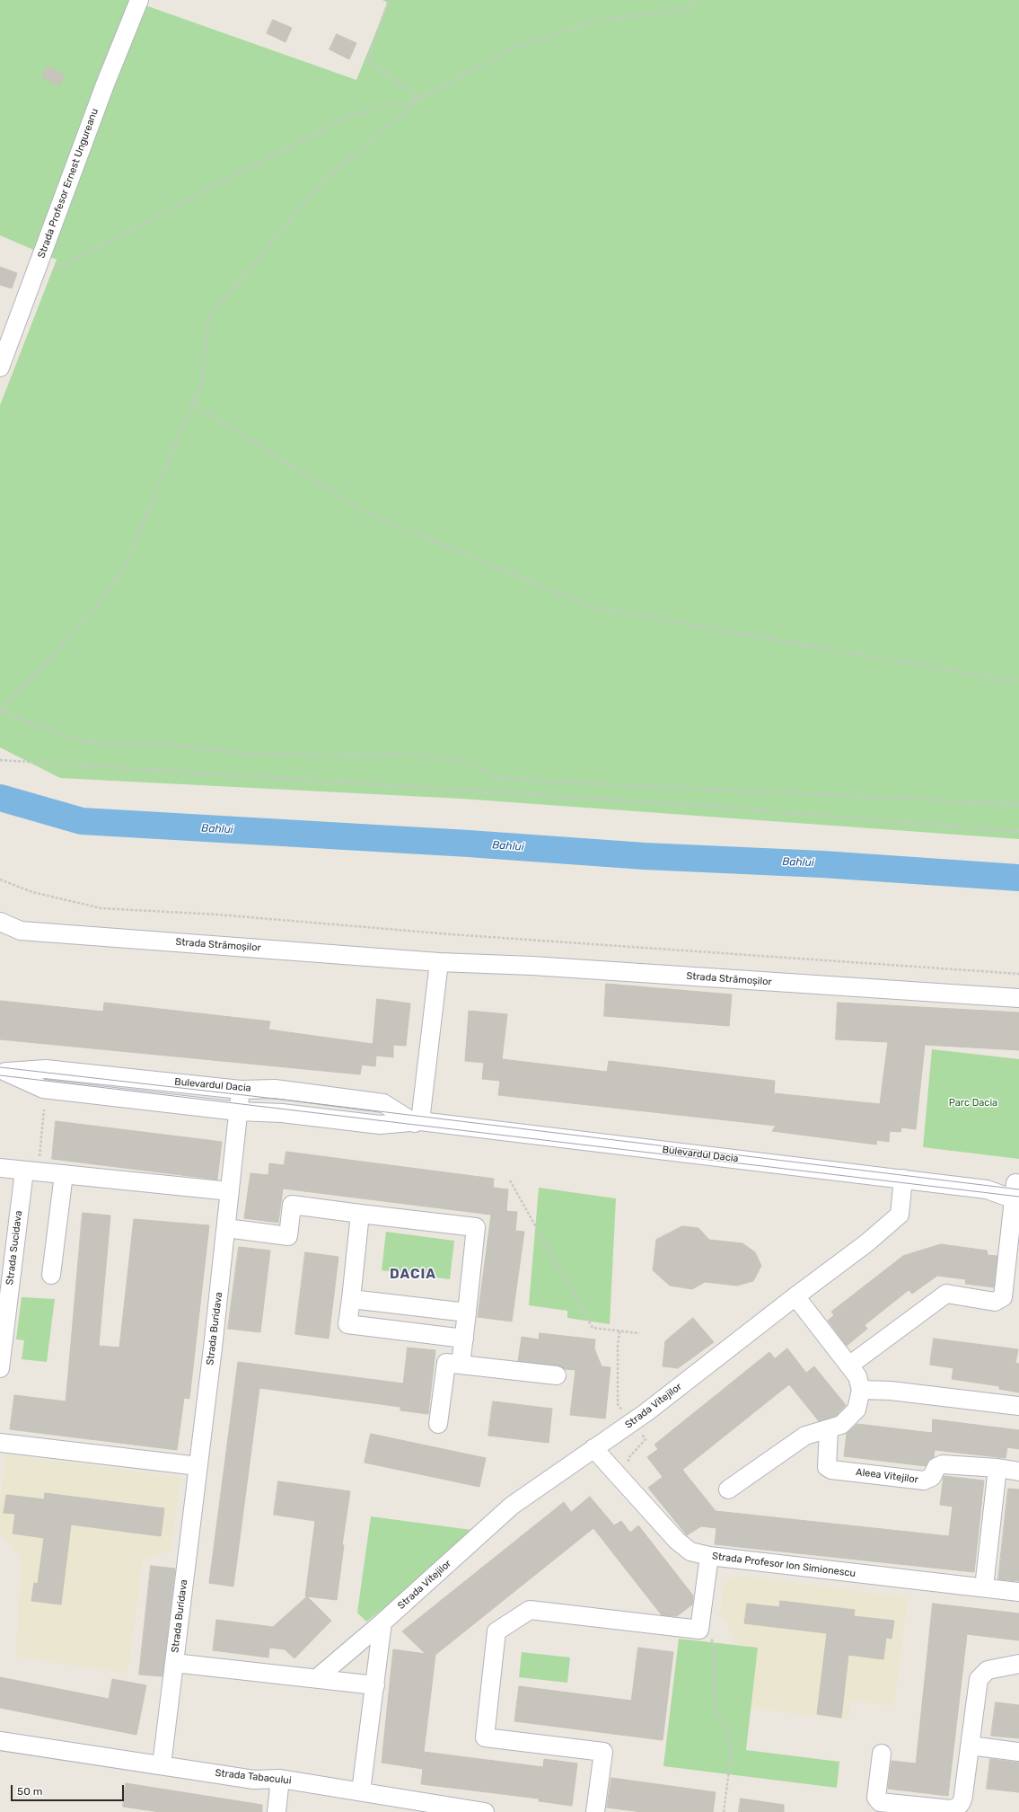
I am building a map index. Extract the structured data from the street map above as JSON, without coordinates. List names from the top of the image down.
{
  "streets": {
    "street": [
      "Strada Profesor Ernest Ungureanu",
      "Strada Strămoșilor",
      "Bulevardul Dacia",
      "Strada Sucidava",
      "Strada Buridava",
      "Strada Vitejilor",
      "Aleea Vitejilor",
      "Strada Profesor Ion Simionescu",
      "Strada Tabacului"
    ]
  },
  "crossings": [
    ["Bulevardul Dacia", "Strada Buridava"],
    ["Bulevardul Dacia", "Strada Vitejilor"],
    ["Strada Buridava", "Strada Tabacului"],
    ["Strada Vitejilor", "Strada Profesor Ion Simionescu"]
  ],
  "districts": ["DACIA"],
  "water": ["Bahlui"],
  "parks": ["Parc Dacia"],
  "scale_bar": "50 m"
}
